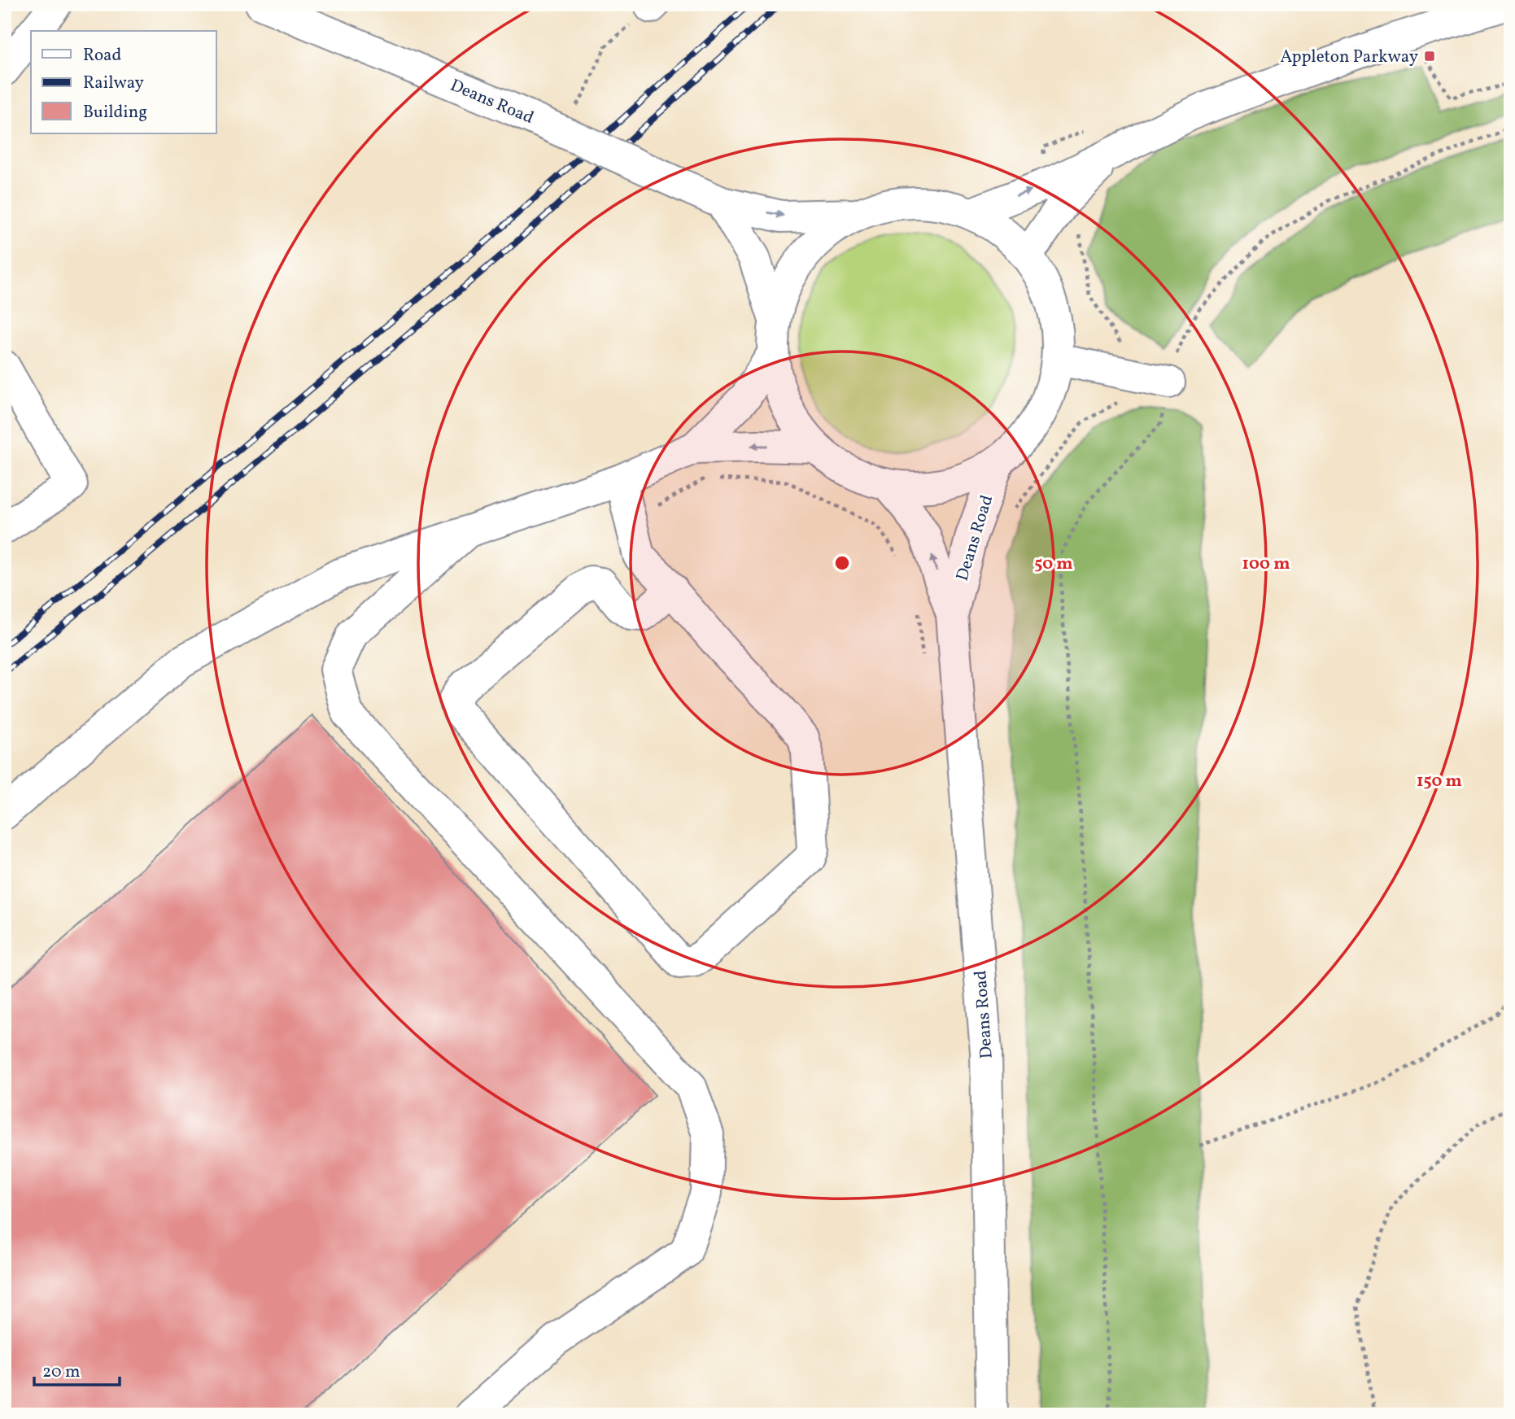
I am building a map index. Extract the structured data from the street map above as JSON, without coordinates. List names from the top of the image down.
{
  "streets": {
    "street": ["Deans Road"]
  },
  "places": {
    "transit": ["Appleton Parkway"]
  },
  "legend": ["Road", "Railway", "Building"],
  "scale_bar": "20 m",
  "rings": ["50 m", "100 m", "150 m"]
}
